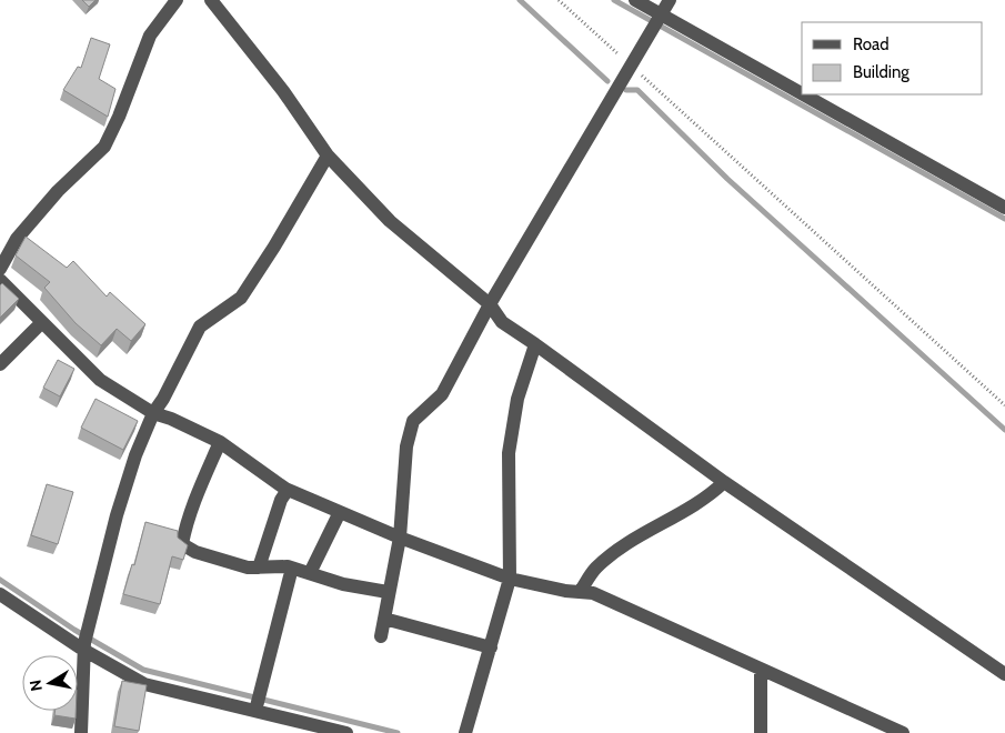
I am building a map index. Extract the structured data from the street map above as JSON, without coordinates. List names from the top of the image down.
{
  "legend": ["Road", "Building"],
  "north": "left"
}
